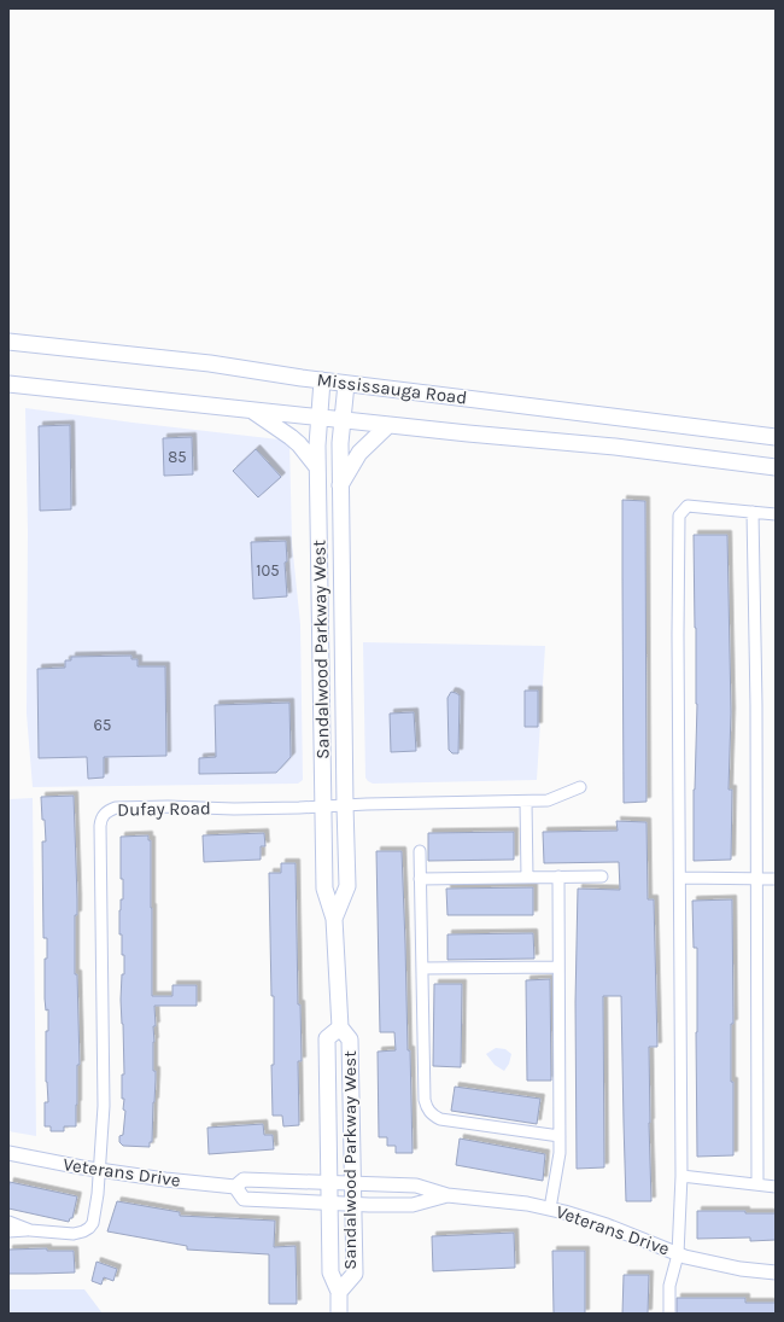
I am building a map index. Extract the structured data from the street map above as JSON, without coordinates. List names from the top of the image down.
{
  "streets": {
    "main road": ["Mississauga Road", "Sandalwood Parkway West"],
    "street": ["Dufay Road", "Veterans Drive"]
  },
  "crossings": [
    ["Mississauga Road", "Sandalwood Parkway West"],
    ["Sandalwood Parkway West", "Dufay Road"],
    ["Sandalwood Parkway West", "Veterans Drive"],
    ["Dufay Road", "Veterans Drive"]
  ],
  "house_numbers": ["85", "105", "65"]
}
